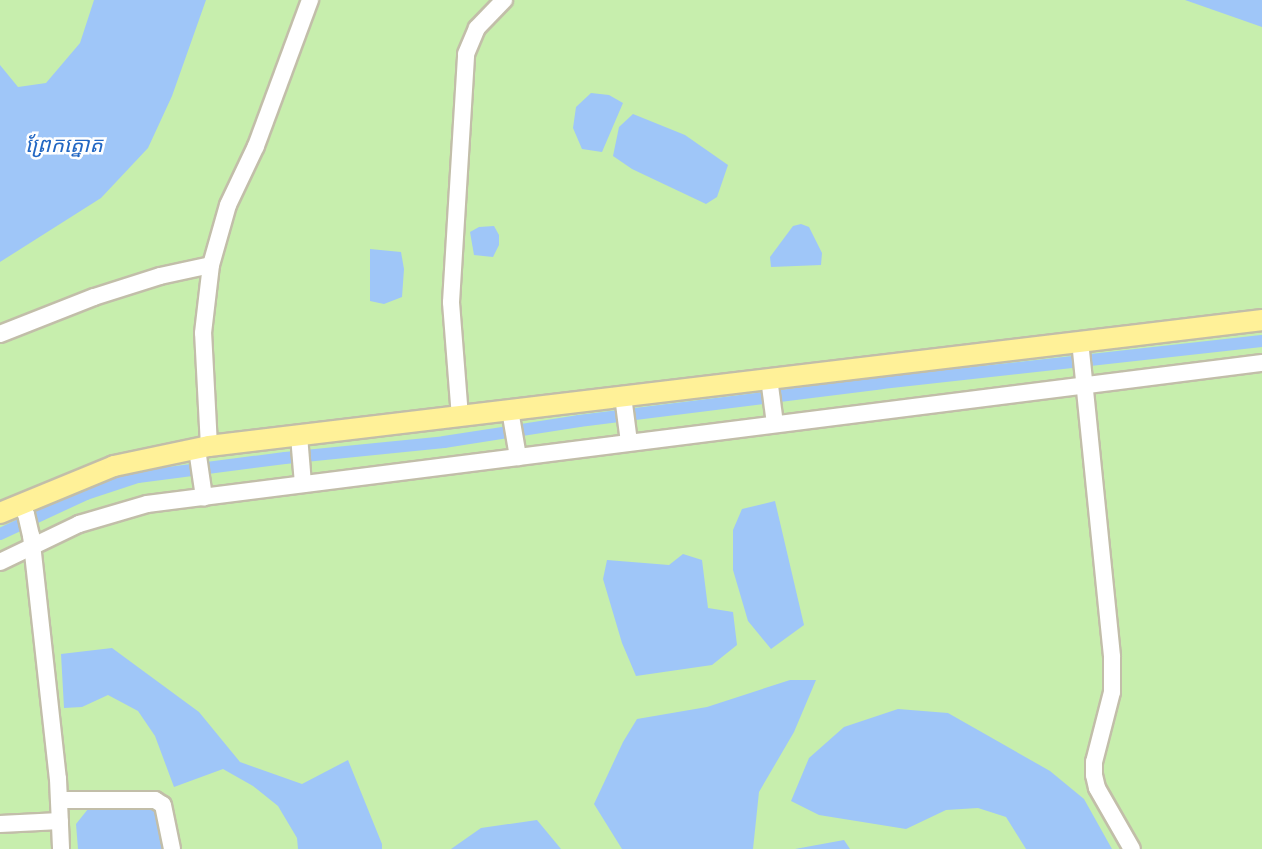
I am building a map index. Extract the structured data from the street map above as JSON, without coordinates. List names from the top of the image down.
{
  "water": ["ព្រែកត្នោត"]
}
